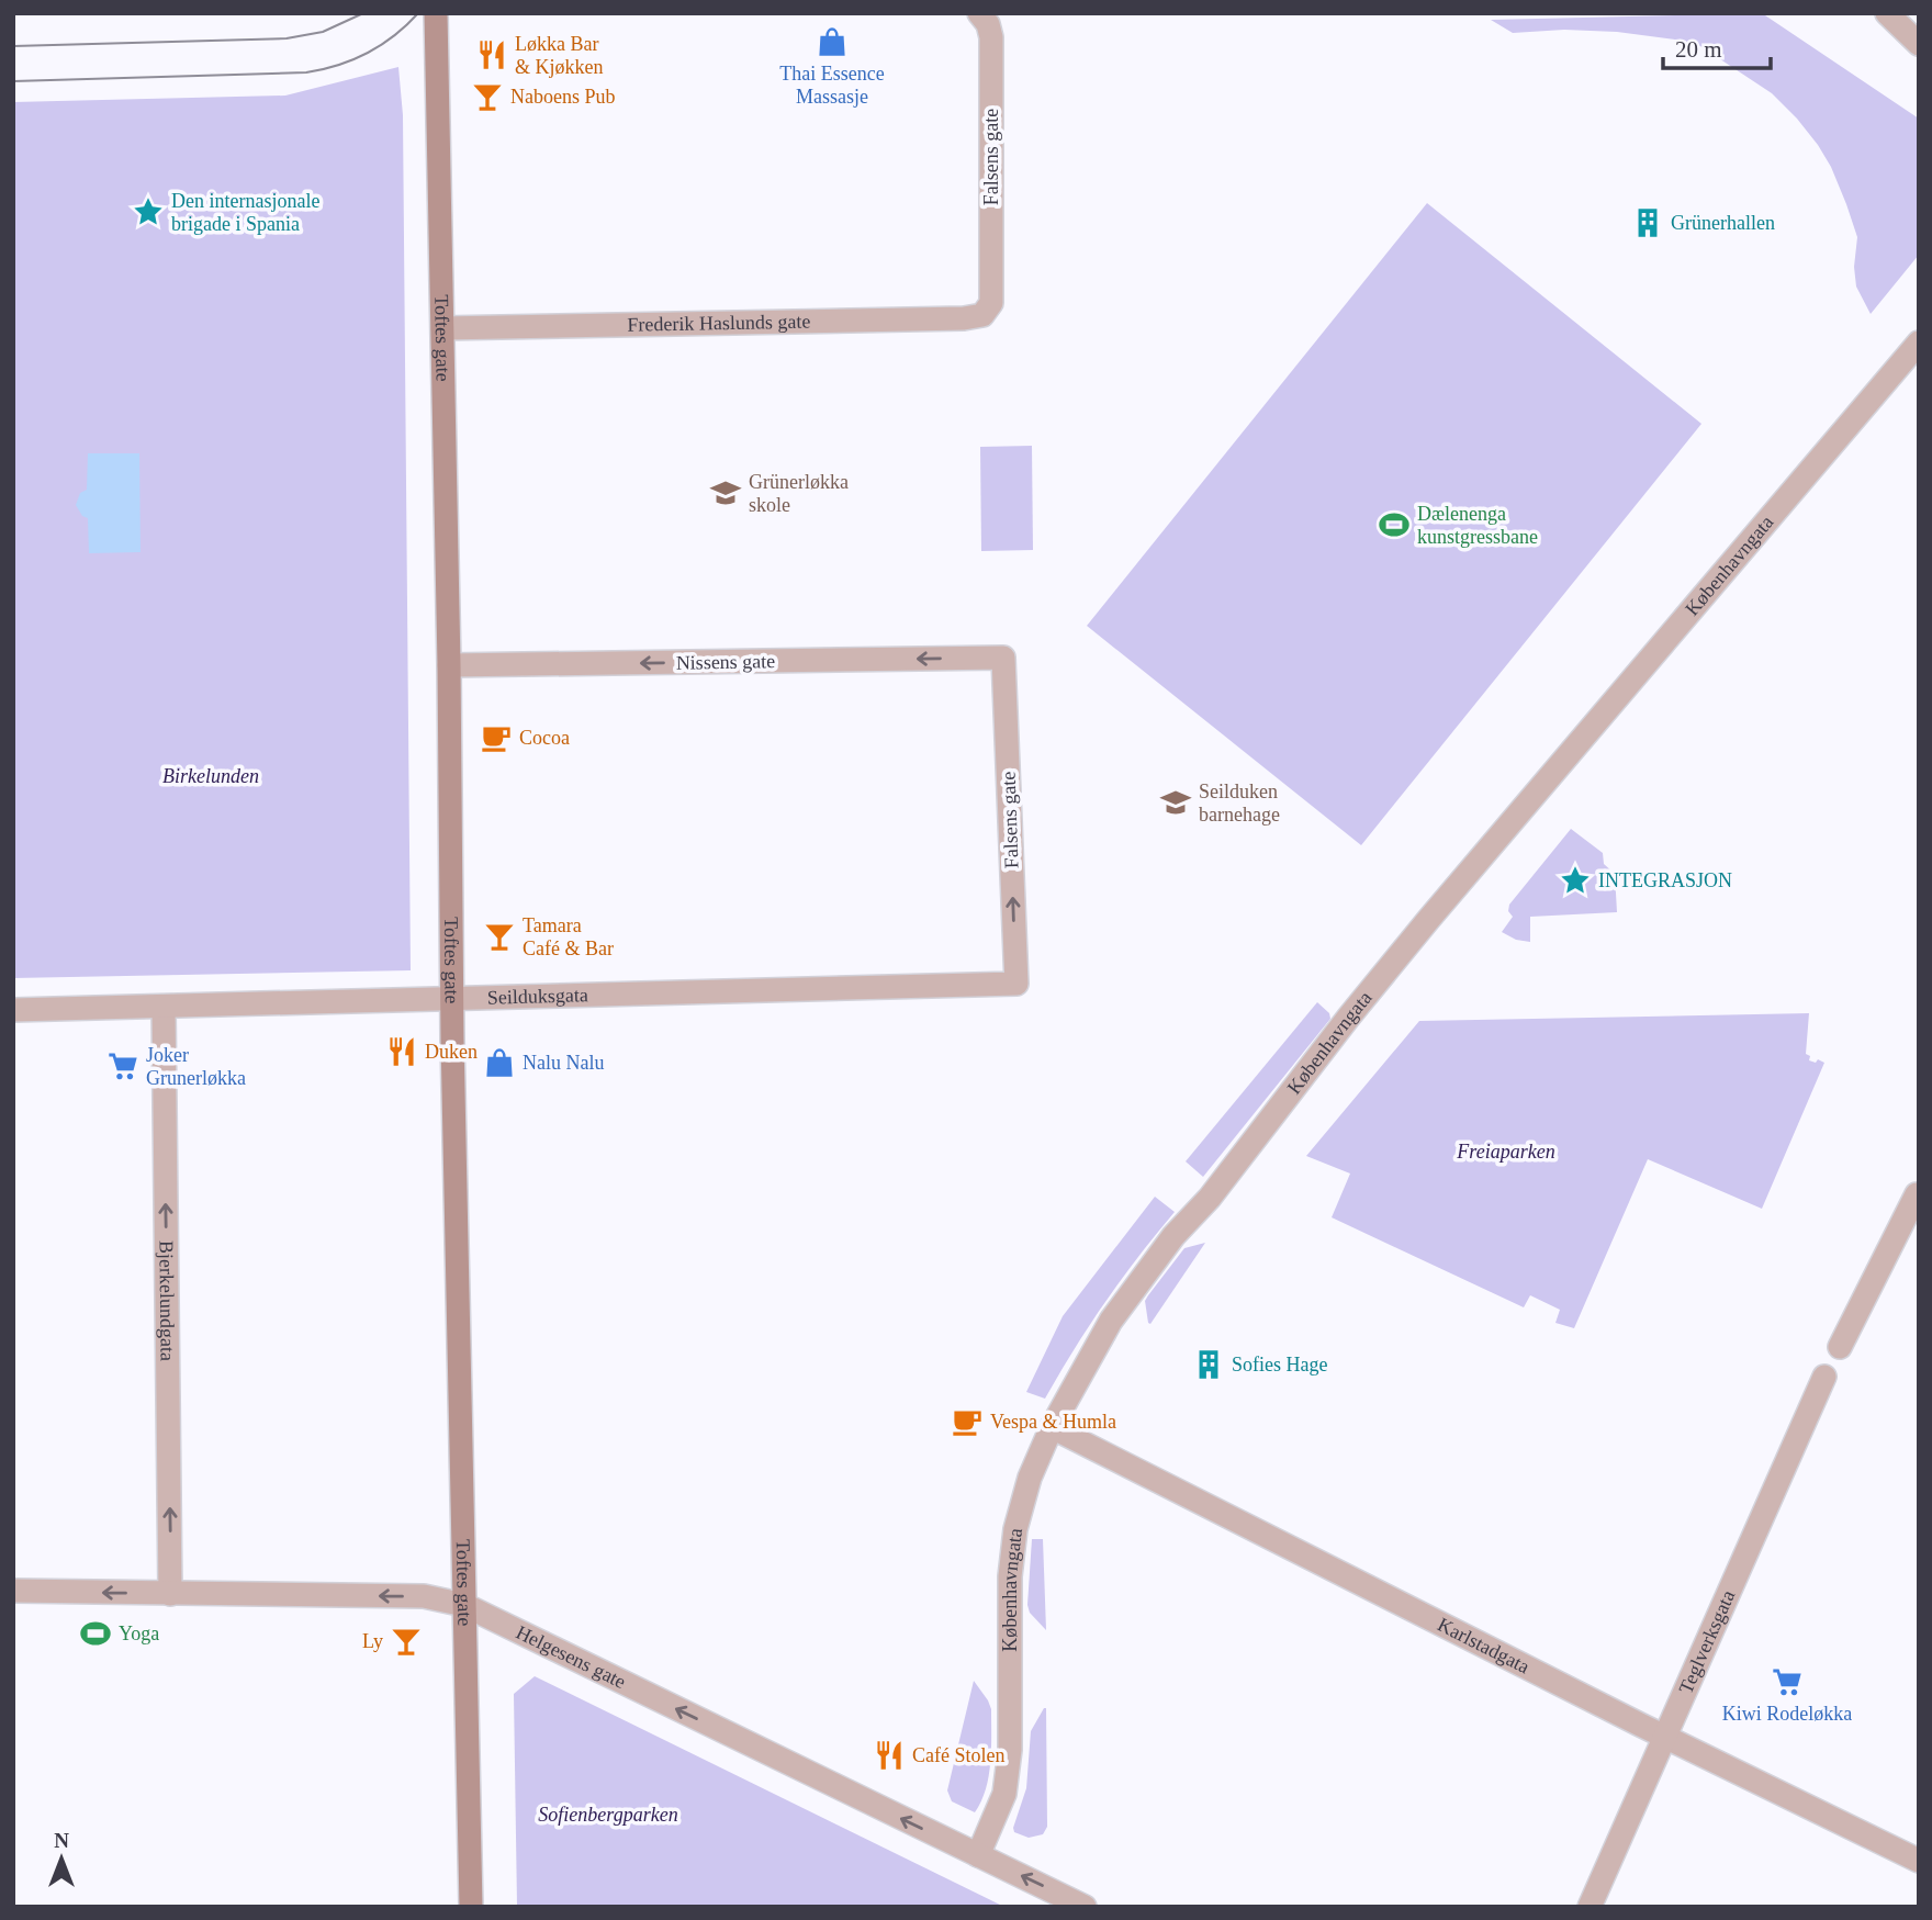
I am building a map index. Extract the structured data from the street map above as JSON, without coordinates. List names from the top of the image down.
{
  "streets": {
    "main road": ["Toftes gate"],
    "street": [
      "Falsens gate",
      "Frederik Haslunds gate",
      "Københavngata",
      "Nissens gate",
      "Seilduksgata",
      "Bjerkelundgata",
      "Teglverksgata",
      "Karlstadgata",
      "Helgesens gate"
    ]
  },
  "crossings": [
    ["Falsens gate", "Frederik Haslunds gate"],
    ["Falsens gate", "Nissens gate"],
    ["Falsens gate", "Seilduksgata"],
    ["Frederik Haslunds gate", "Toftes gate"],
    ["Toftes gate", "Nissens gate"],
    ["Toftes gate", "Seilduksgata"],
    ["Toftes gate", "Helgesens gate"],
    ["Københavngata", "Karlstadgata"],
    ["Københavngata", "Helgesens gate"],
    ["Seilduksgata", "Bjerkelundgata"],
    ["Bjerkelundgata", "Helgesens gate"],
    ["Teglverksgata", "Karlstadgata"]
  ],
  "one_way": [
    "Falsens gate",
    "Nissens gate",
    "Bjerkelundgata",
    "Helgesens gate"
  ],
  "parks": ["Birkelunden", "Freiaparken", "Sofienbergparken"],
  "places": {
    "shop": ["Thai Essence Massasje", "Nalu Nalu"],
    "restaurant": ["Løkka Bar & Kjøkken", "Duken", "Café Stolen"],
    "bar": ["Naboens Pub", "Tamara Café & Bar", "Ly"],
    "place": ["Den internasjonale brigade i Spania", "INTEGRASJON"],
    "building": ["Grünerhallen", "Sofies Hage"],
    "school or university": ["Grünerløkka skole", "Seilduken barnehage"],
    "sports": ["Dælenenga kunstgressbane", "Yoga"],
    "cafe": ["Cocoa", "Vespa & Humla"],
    "supermarket": ["Joker Grunerløkka", "Kiwi Rodeløkka"]
  },
  "scale_bar": "20 m",
  "north": "top"
}
